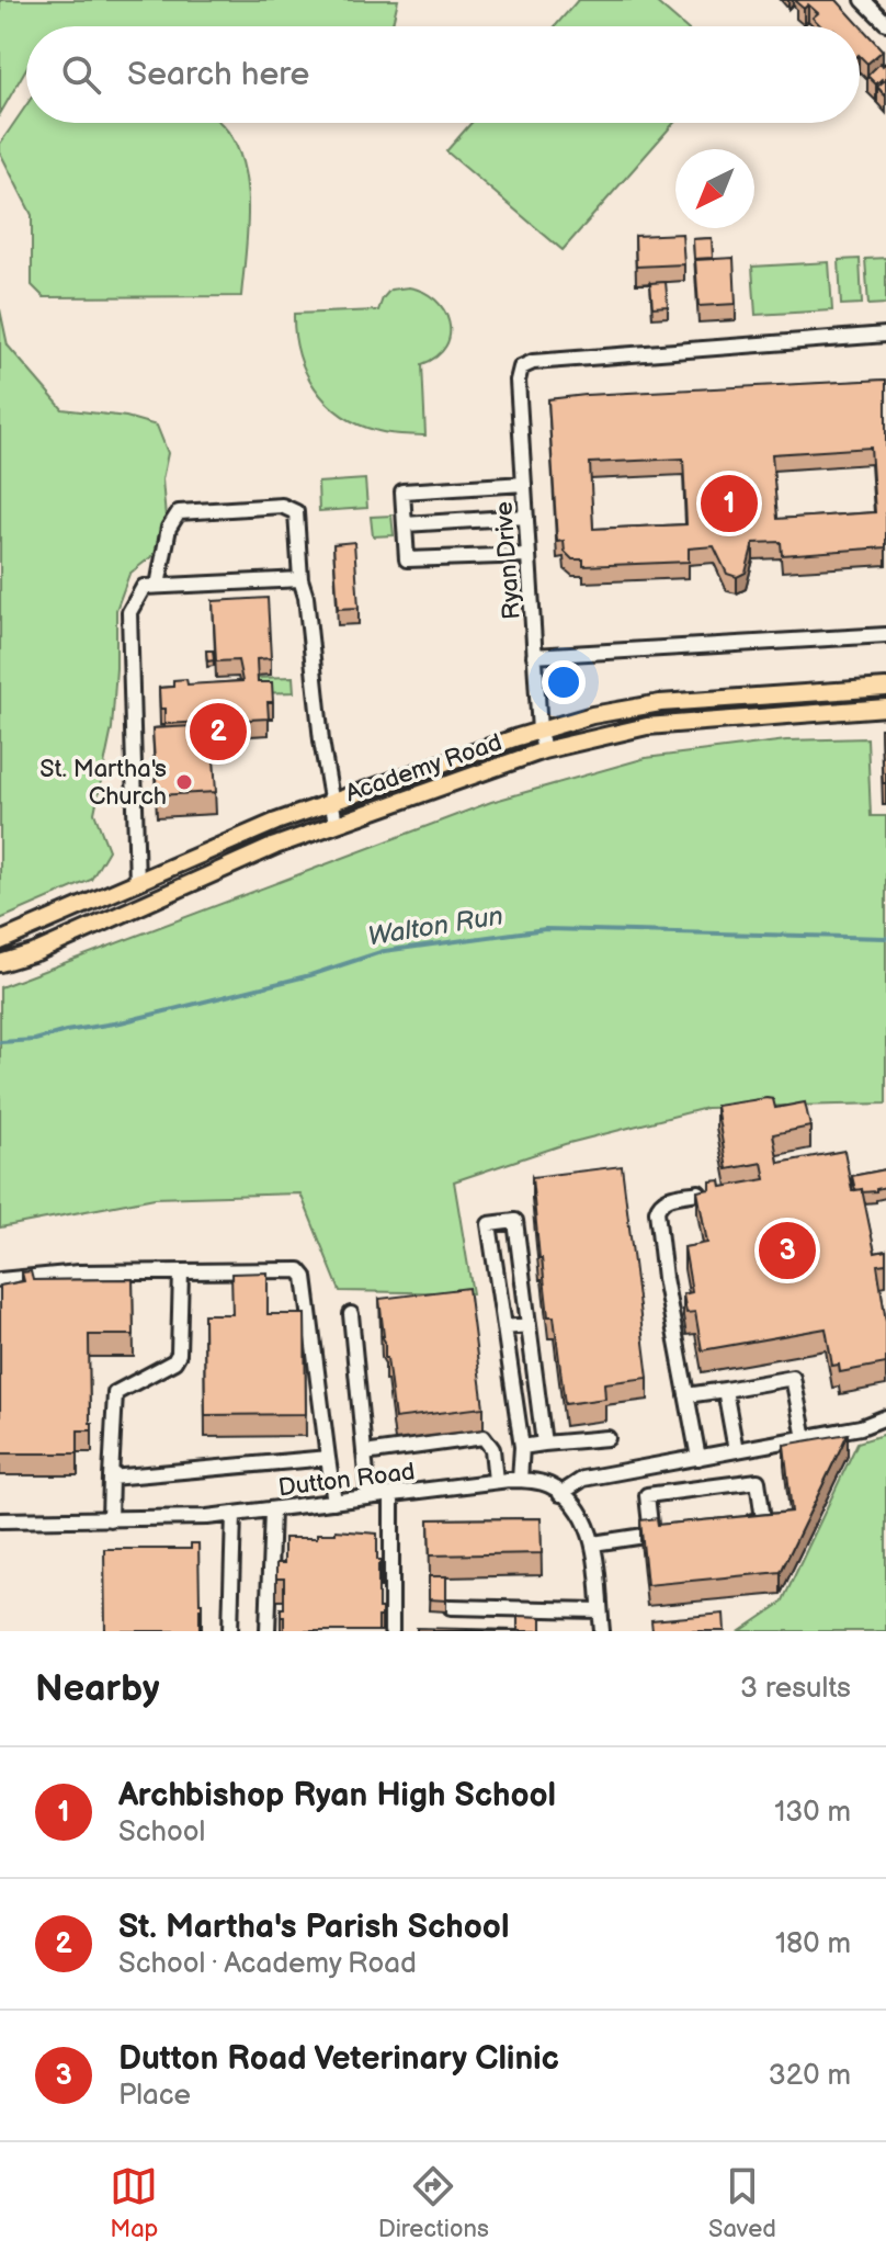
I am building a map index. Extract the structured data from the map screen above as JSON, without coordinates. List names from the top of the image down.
{
  "streets": {
    "main road": ["Academy Road"],
    "street": ["Ryan Drive", "Dutton Road"]
  },
  "crossings": [
    ["Ryan Drive", "Academy Road"]
  ],
  "water": ["Walton Run"],
  "places": ["St. Martha's Church"],
  "north": "bottom left",
  "page": {
    "search": "Search here",
    "pins": ["1", "2", "3"],
    "heading": ["Nearby", "3 results"],
    "list": [
      {
        "mark": "1",
        "name": "Archbishop Ryan High School",
        "note": "School",
        "value": "130 m"
      },
      {
        "mark": "2",
        "name": "St. Martha's Parish School",
        "note": "School · Academy Road",
        "value": "180 m"
      },
      {
        "mark": "3",
        "name": "Dutton Road Veterinary Clinic",
        "note": "Place",
        "value": "320 m"
      }
    ],
    "nav": ["Map", "Directions", "Saved"]
  }
}
